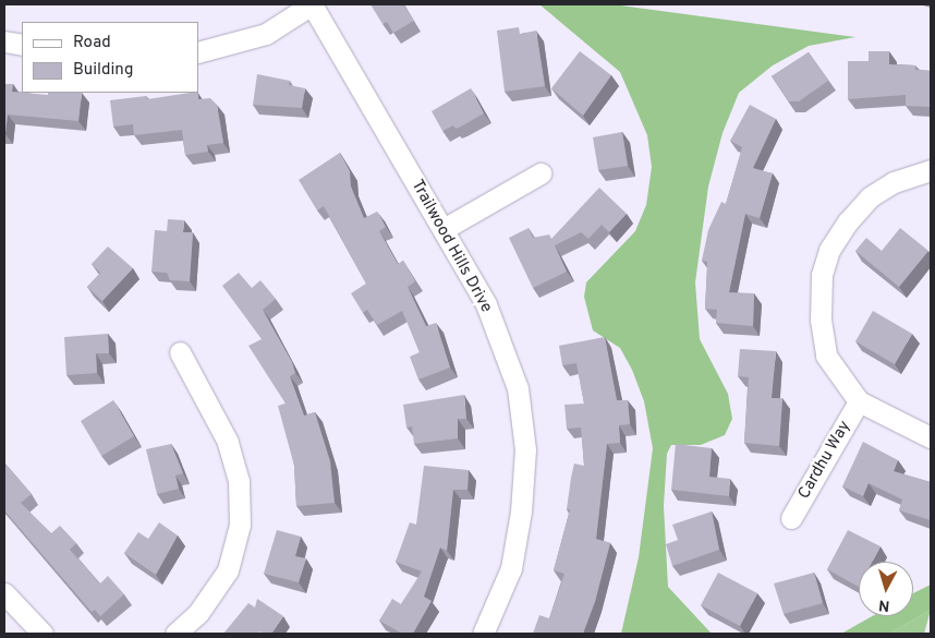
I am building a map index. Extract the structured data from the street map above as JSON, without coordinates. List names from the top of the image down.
{
  "streets": {
    "street": ["Trailwood Hills Drive", "Cardhu Way"]
  },
  "legend": ["Road", "Building"],
  "north": "bottom"
}
